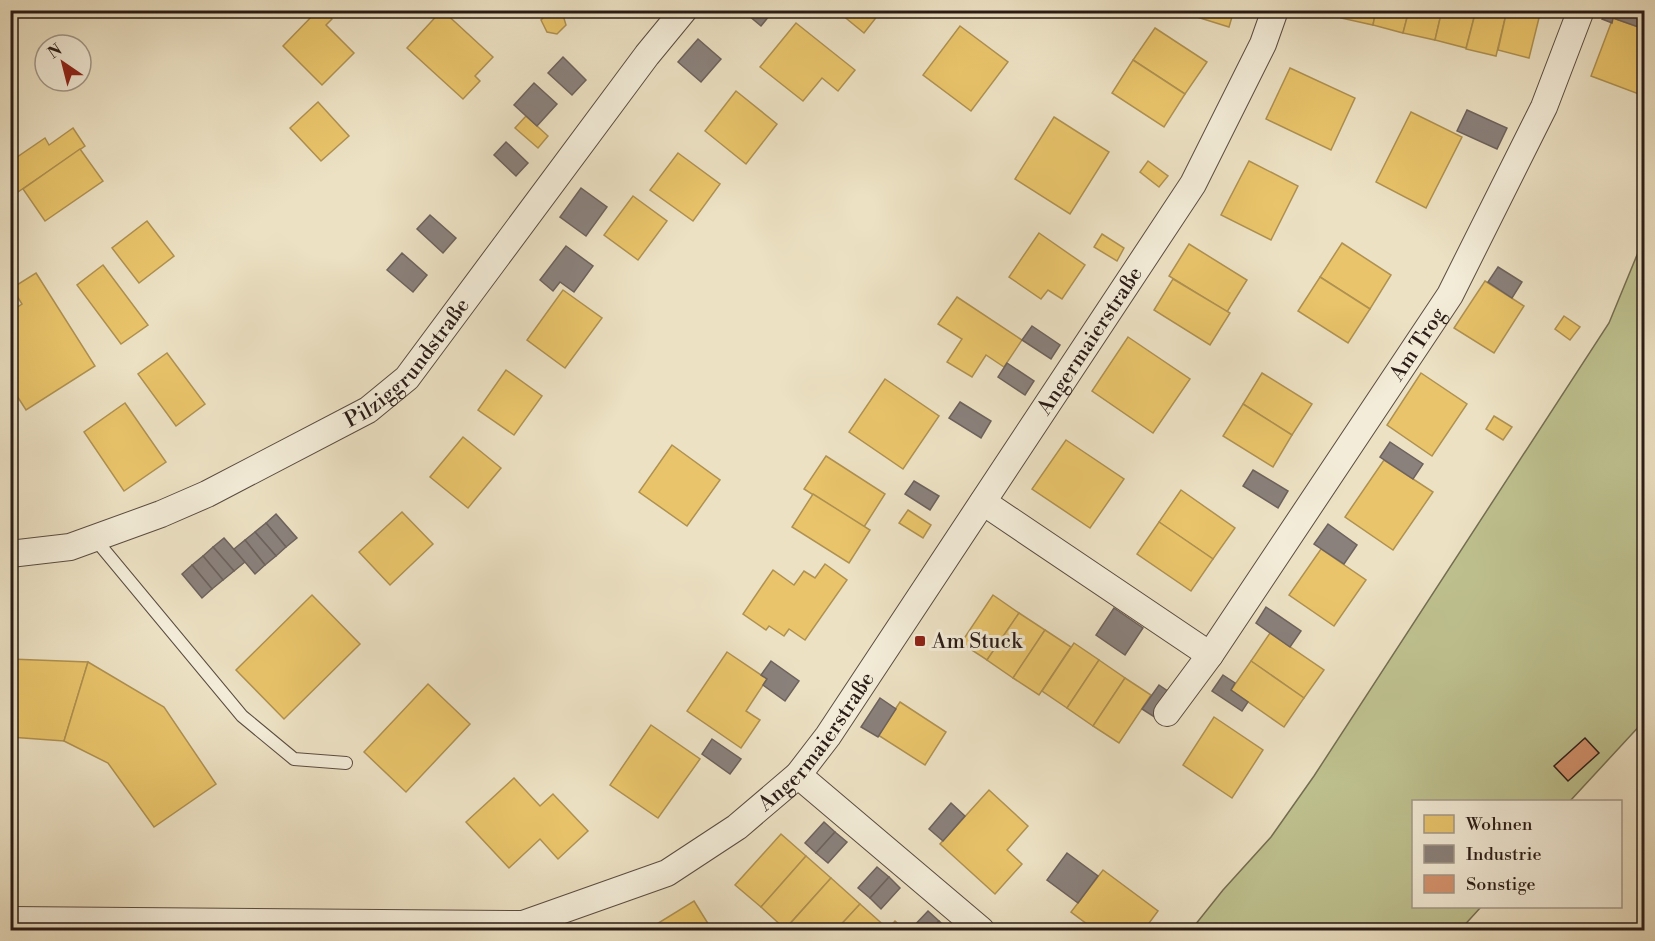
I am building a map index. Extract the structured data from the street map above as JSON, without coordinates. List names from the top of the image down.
{
  "streets": {
    "street": ["Angermaierstraße", "Am Trog", "Pilziggrundstraße"]
  },
  "places": {
    "transit": ["Am Stuck"]
  },
  "legend": ["Wohnen", "Industrie", "Sonstige"],
  "north": "top left"
}
